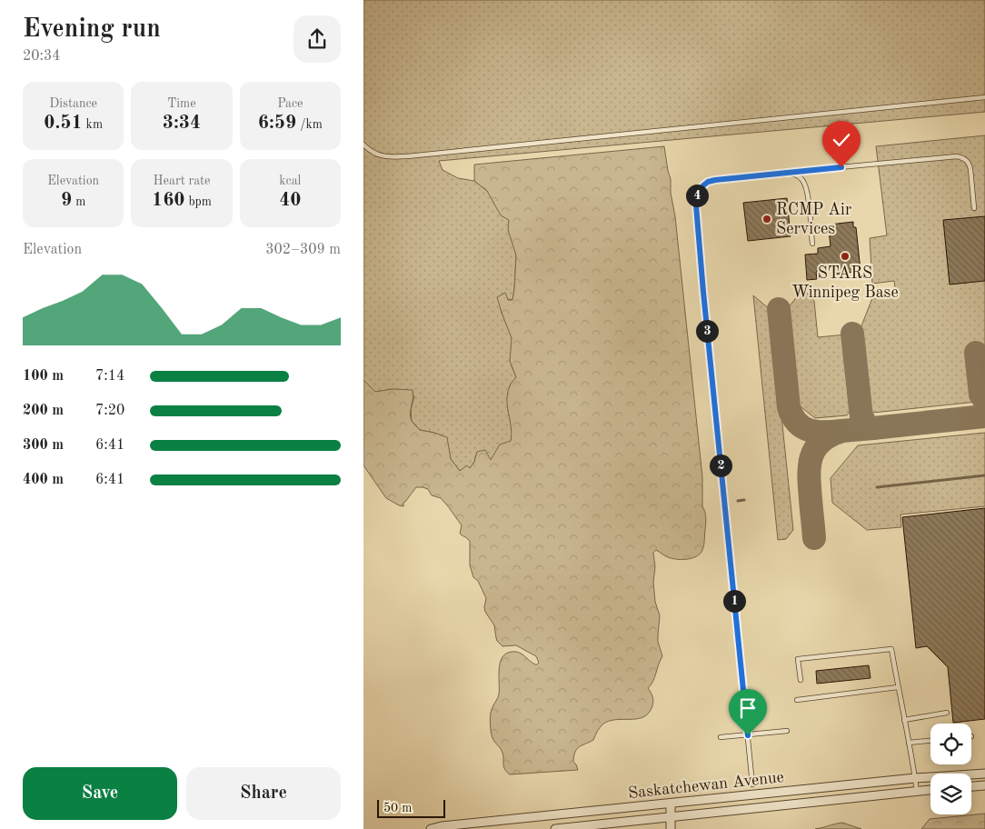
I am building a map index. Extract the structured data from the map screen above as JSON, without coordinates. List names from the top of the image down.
{
  "streets": {
    "street": ["Saskatchewan Avenue"]
  },
  "places": ["RCMP Air Services", "STARS Winnipeg Base"],
  "scale_bar": "50 m",
  "page": {
    "heading": ["Evening run", "20:34"],
    "stats": [
      ["Distance", "0.51 km"],
      ["Time", "3:34"],
      ["Pace", "6:59 /km"],
      ["Elevation", "9 m"],
      ["Heart rate", "160 bpm"],
      ["kcal", "40"]
    ],
    "pins": [
      "4",
      "3",
      "2",
      "1"
    ],
    "chart": ["Elevation", "302–309 m"],
    "list": [
      {
        "name": "100 m",
        "note": "7:14"
      },
      {
        "name": "200 m",
        "note": "7:20"
      },
      {
        "name": "300 m",
        "note": "6:41"
      },
      {
        "name": "400 m",
        "note": "6:41"
      }
    ],
    "buttons": ["Save", "Share"],
    "scale": "50 m"
  }
}
